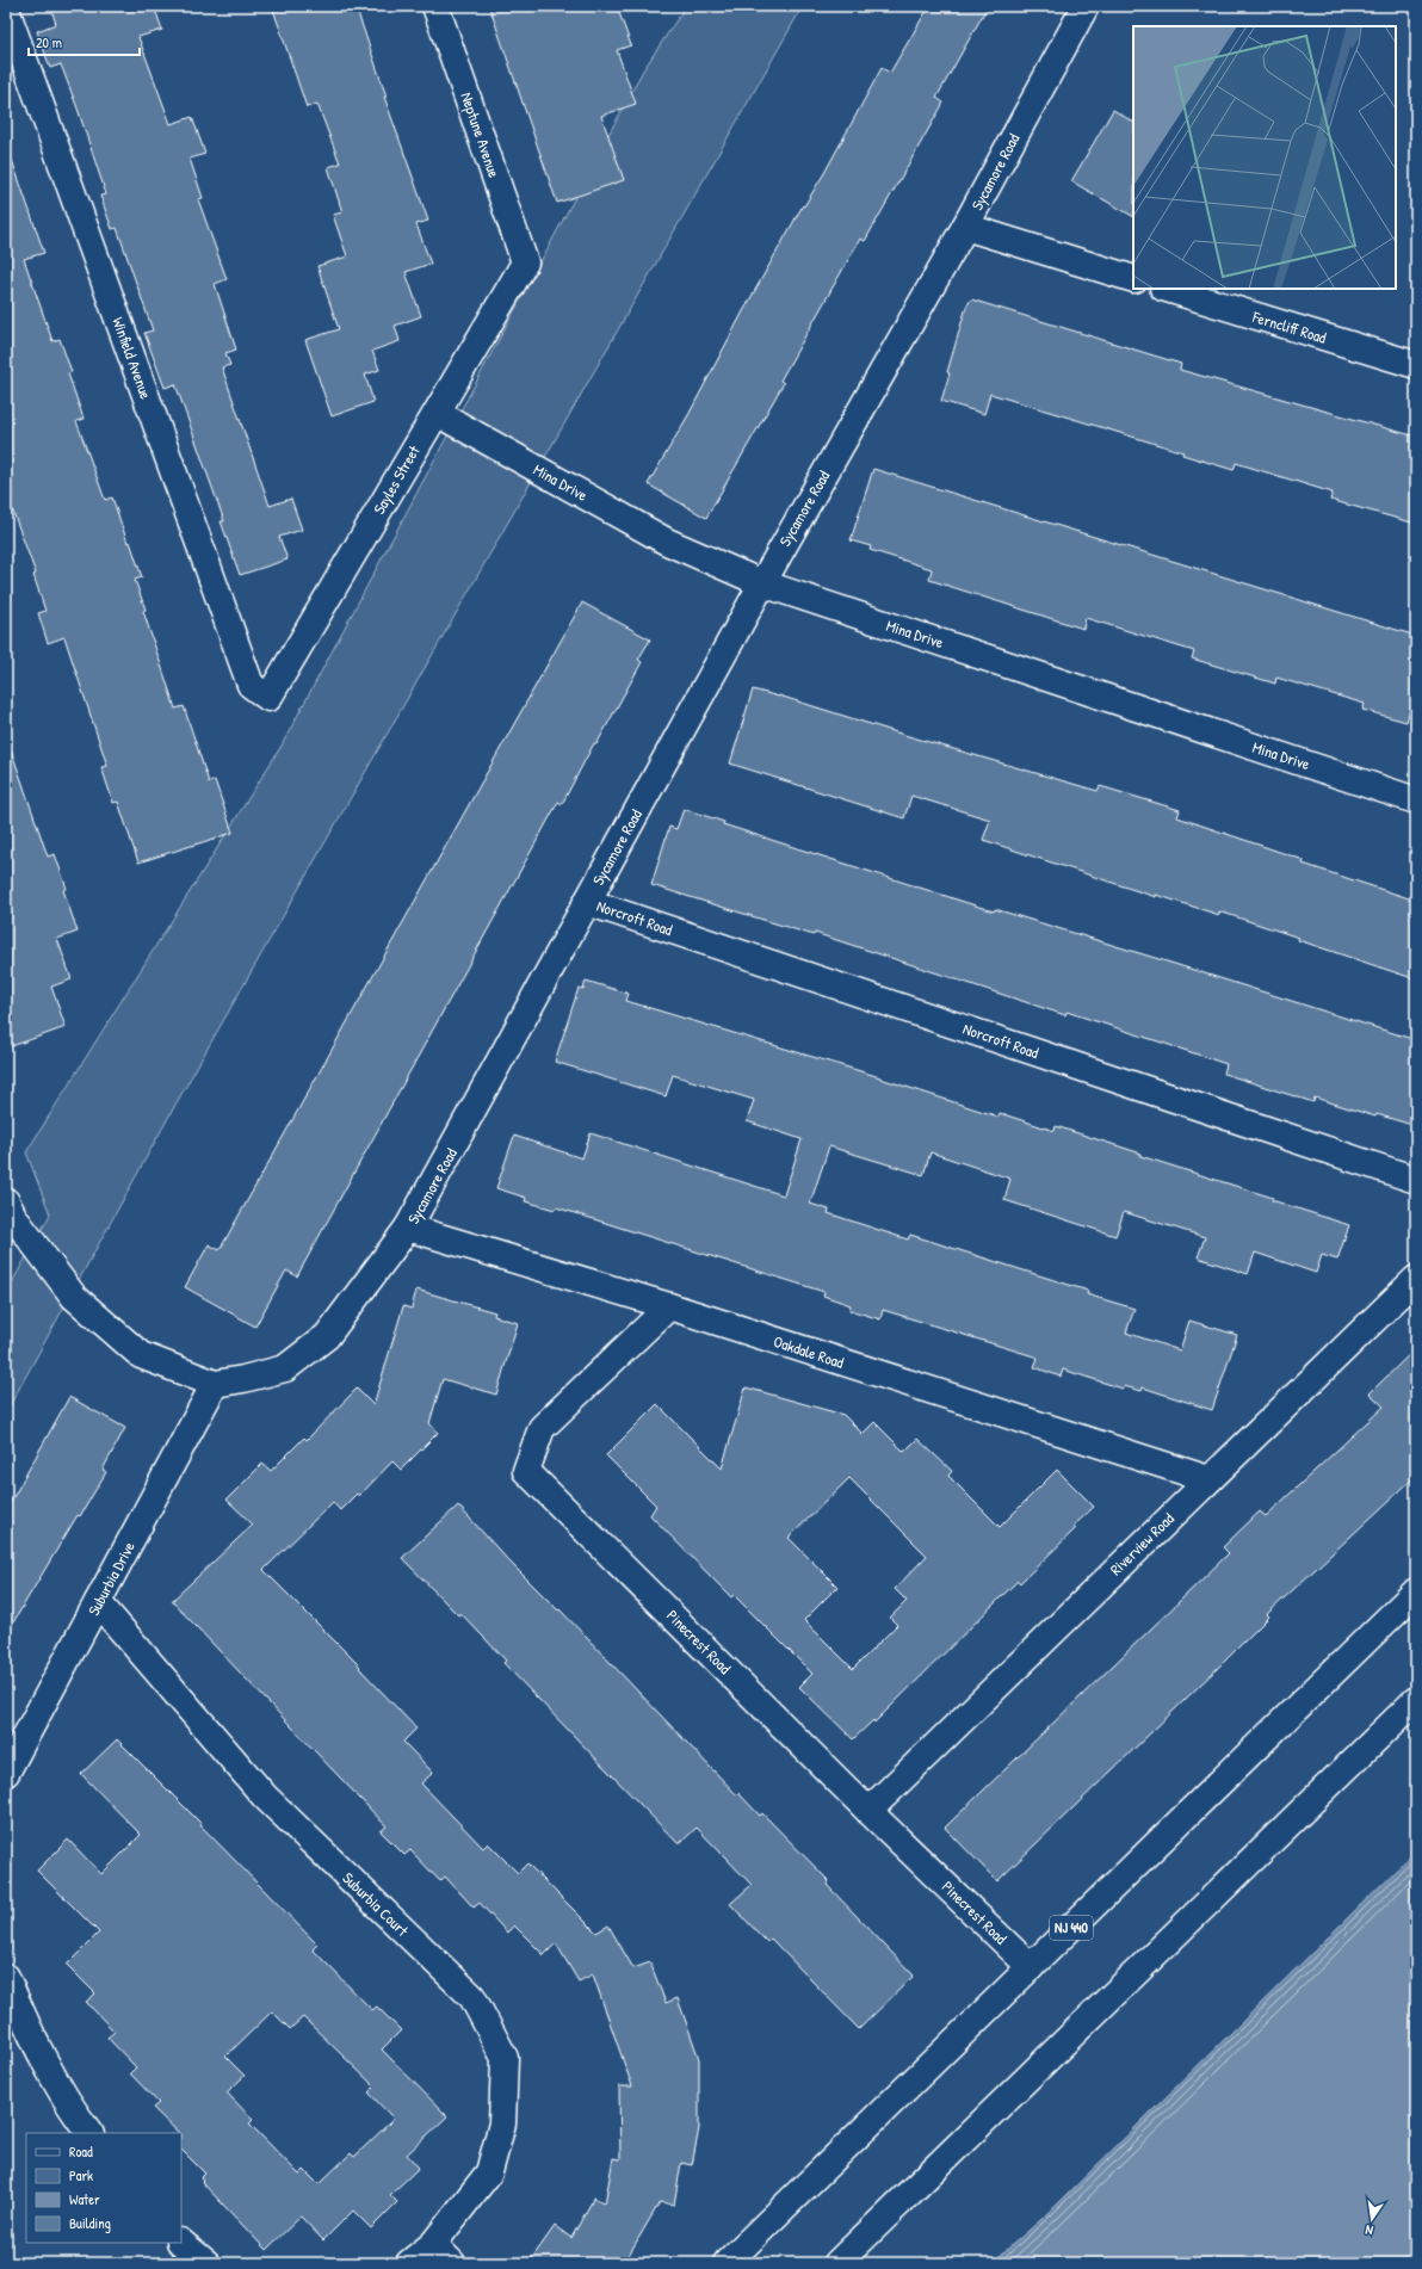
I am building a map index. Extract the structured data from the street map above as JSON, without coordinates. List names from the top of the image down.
{
  "streets": {
    "main road": [
      "Neptune Avenue",
      "Sycamore Road",
      "Ferncliff Road",
      "Winfield Avenue",
      "Sayles Street",
      "Mina Drive",
      "Norcroft Road",
      "Oakdale Road",
      "Riverview Road",
      "Suburbia Drive",
      "Pinecrest Road",
      "Suburbia Court",
      "NJ 440"
    ]
  },
  "crossings": [
    ["Neptune Avenue", "Sayles Street"],
    ["Sycamore Road", "Mina Drive"],
    ["Sycamore Road", "Norcroft Road"],
    ["Sycamore Road", "Oakdale Road"],
    ["Sycamore Road", "Suburbia Drive"],
    ["Winfield Avenue", "Sayles Street"],
    ["Sayles Street", "Mina Drive"],
    ["Oakdale Road", "Riverview Road"],
    ["Oakdale Road", "Pinecrest Road"],
    ["Riverview Road", "Pinecrest Road"],
    ["Suburbia Drive", "Suburbia Court"],
    ["Pinecrest Road", "NJ 440"]
  ],
  "legend": [
    "Road",
    "Park",
    "Water",
    "Building"
  ],
  "scale_bar": "20 m",
  "north": "bottom"
}
